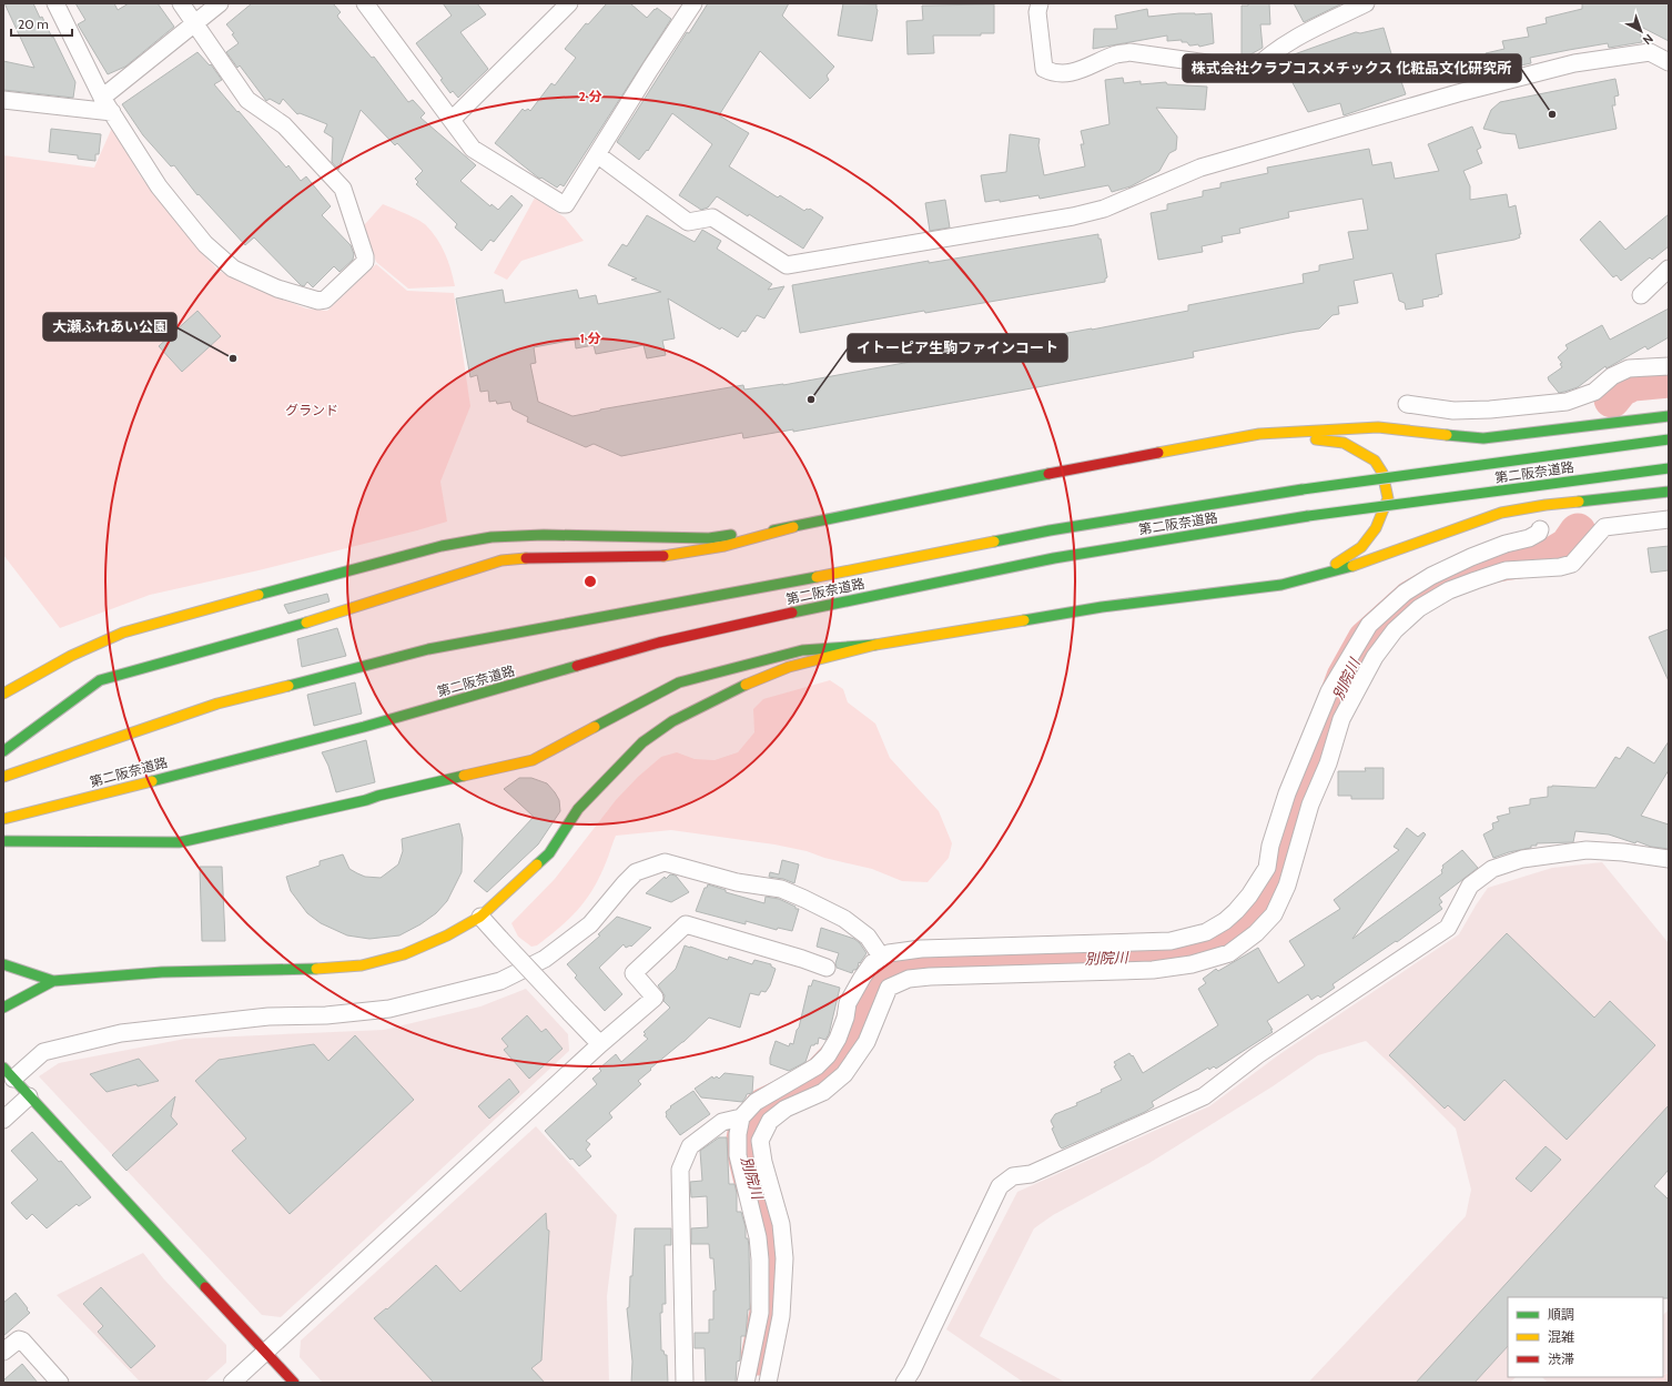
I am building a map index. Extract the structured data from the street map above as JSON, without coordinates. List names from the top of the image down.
{
  "streets": {
    "main road": ["第二阪奈道路"]
  },
  "water": ["別院川"],
  "parks": ["グランド"],
  "places": ["株式会社クラブコスメチックス 化粧品文化研究所", "大瀬ふれあい公園", "イトーピア生駒ファインコート"],
  "legend": ["順調", "混雑", "渋滞"],
  "scale_bar": "20 m",
  "north": "bottom right",
  "rings": ["2 分", "1 分"]
}
